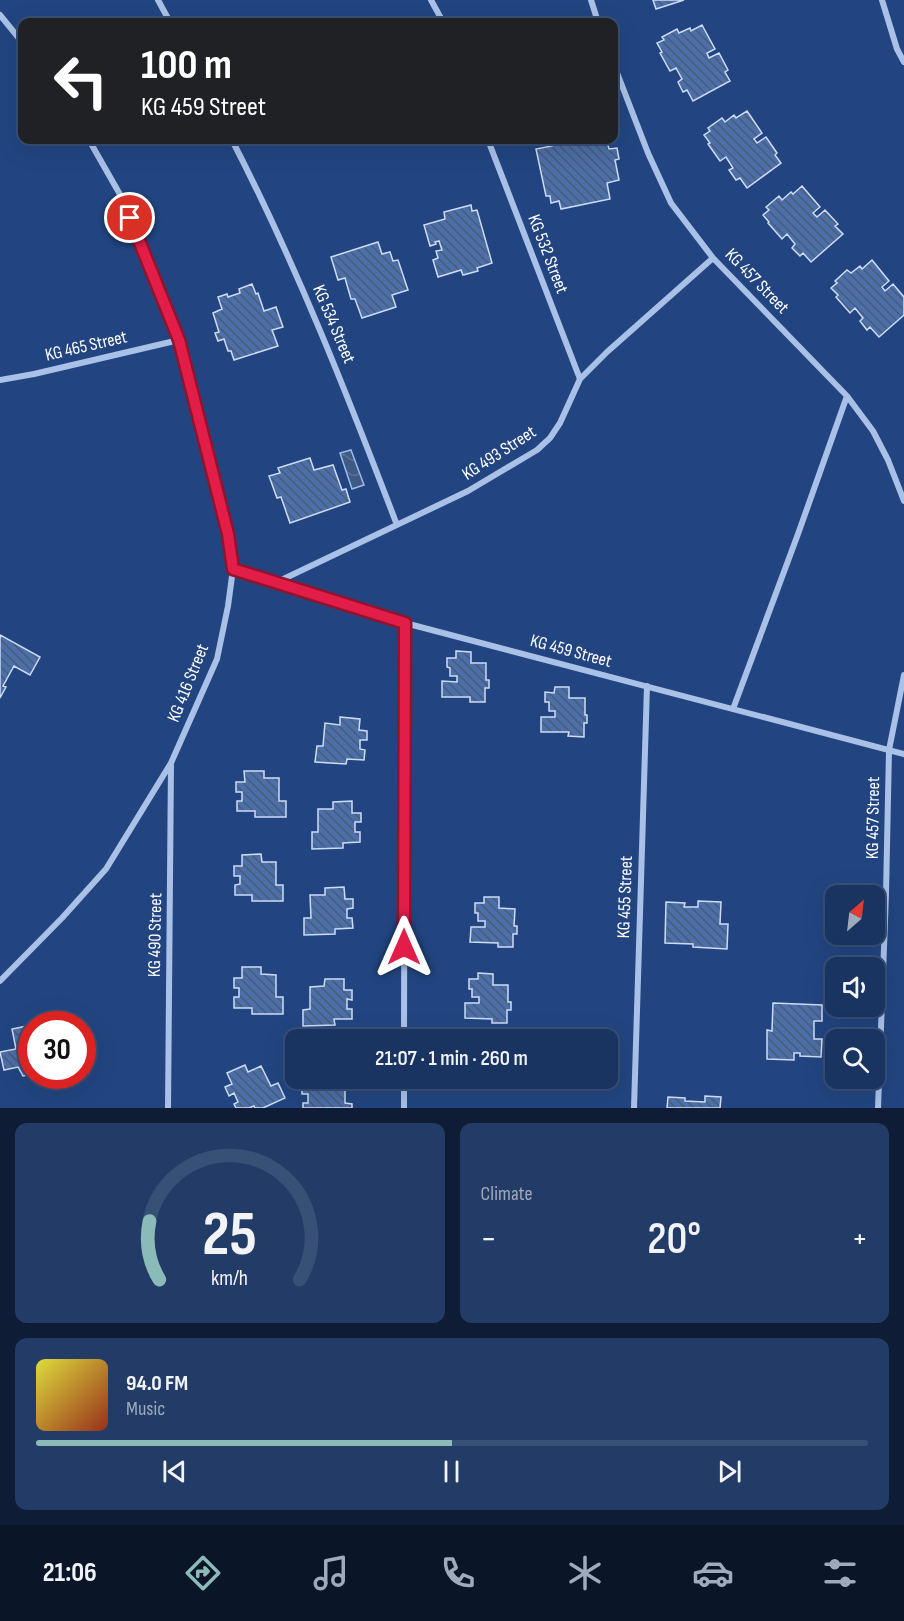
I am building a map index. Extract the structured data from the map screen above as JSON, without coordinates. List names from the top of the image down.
{
  "streets": {
    "street": [
      "KG 532 Street",
      "KG 457 Street",
      "KG 534 Street",
      "KG 465 Street",
      "KG 493 Street",
      "KG 459 Street",
      "KG 416 Street",
      "KG 455 Street",
      "KG 490 Street"
    ]
  },
  "crossings": [
    ["KG 532 Street", "KG 493 Street"],
    ["KG 457 Street", "KG 493 Street"],
    ["KG 457 Street", "KG 459 Street"],
    ["KG 534 Street", "KG 493 Street"],
    ["KG 465 Street", "KG 416 Street"],
    ["KG 493 Street", "KG 459 Street"],
    ["KG 459 Street", "KG 416 Street"],
    ["KG 459 Street", "KG 455 Street"],
    ["KG 416 Street", "KG 490 Street"]
  ],
  "north": "top right",
  "page": {
    "turn": ["100 m", "KG 459 Street"],
    "limit": "30",
    "trip": "21:07 · 1 min · 260 m",
    "tile": "Climate",
    "heat": ["−", "20°", "+"],
    "song": ["94.0 FM", "Music"],
    "tabs": "21:06",
    "gauge": ["25", "km/h"]
  }
}
